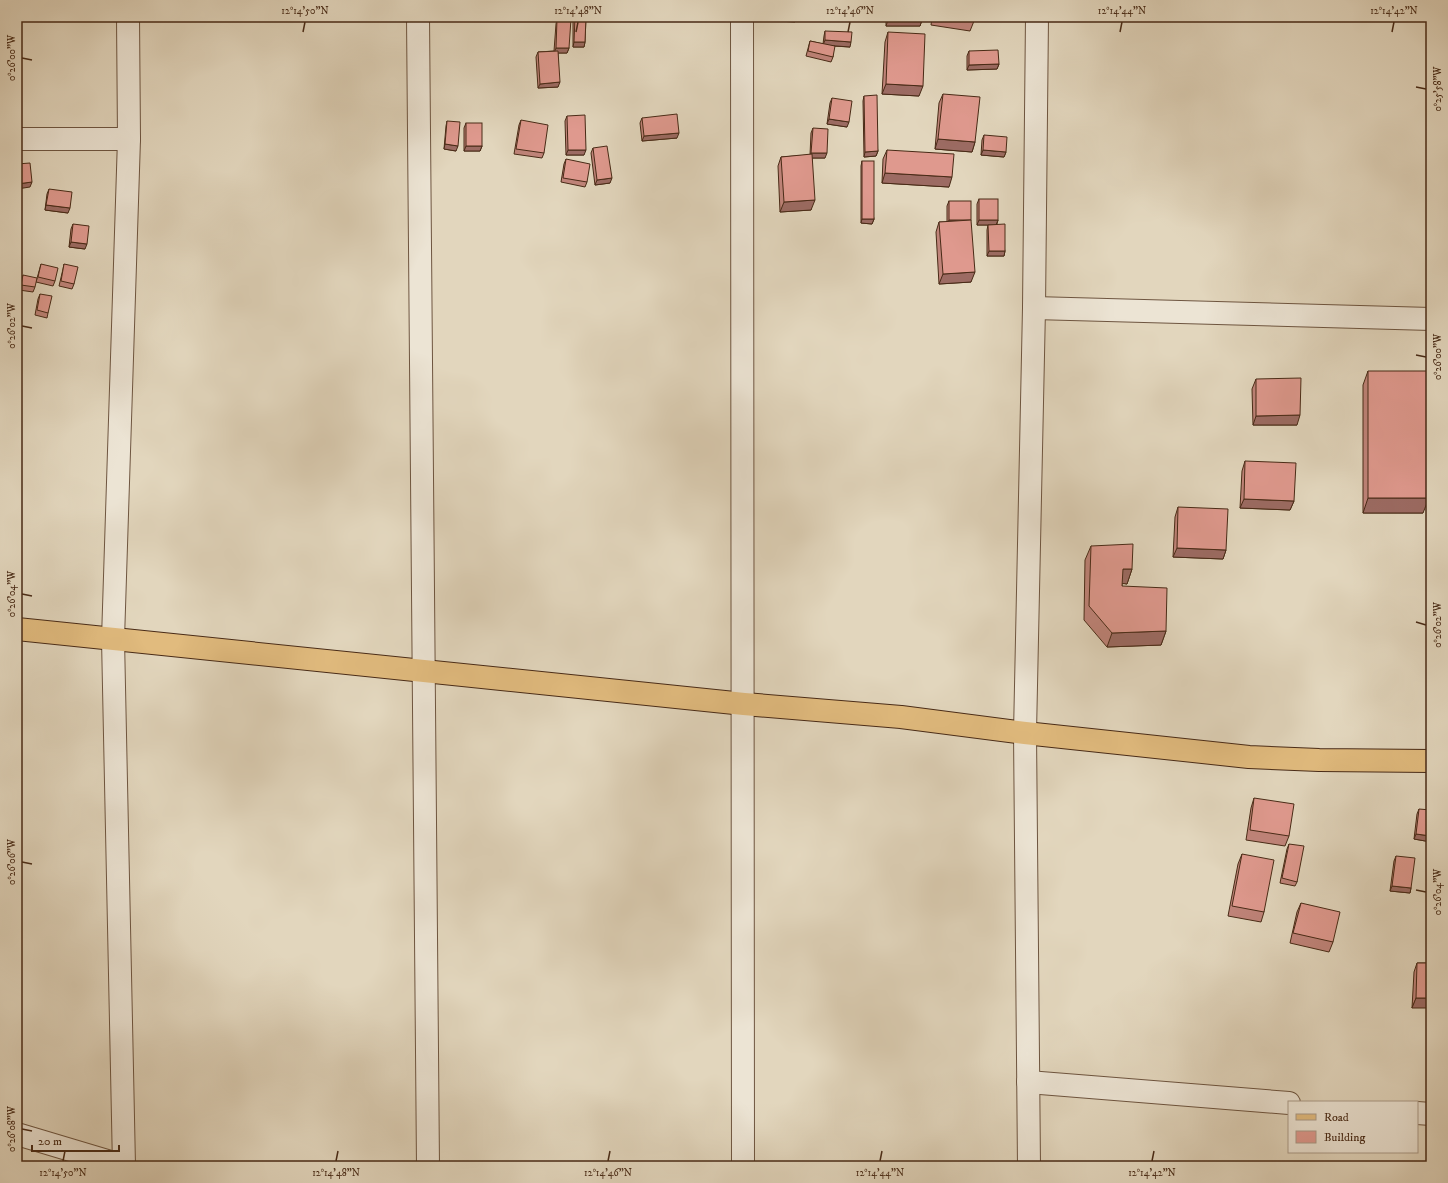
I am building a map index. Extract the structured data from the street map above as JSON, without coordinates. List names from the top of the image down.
{
  "legend": ["Road", "Building"],
  "scale_bar": "20 m",
  "coordinates": [
    "12°14'50\"N",
    "12°14'48\"N",
    "12°14'46\"N",
    "12°14'44\"N",
    "12°14'42\"N",
    "0°26'00\"W",
    "0°25'58\"W",
    "0°26'02\"W",
    "0°26'04\"W",
    "0°26'06\"W",
    "0°26'08\"W"
  ]
}
